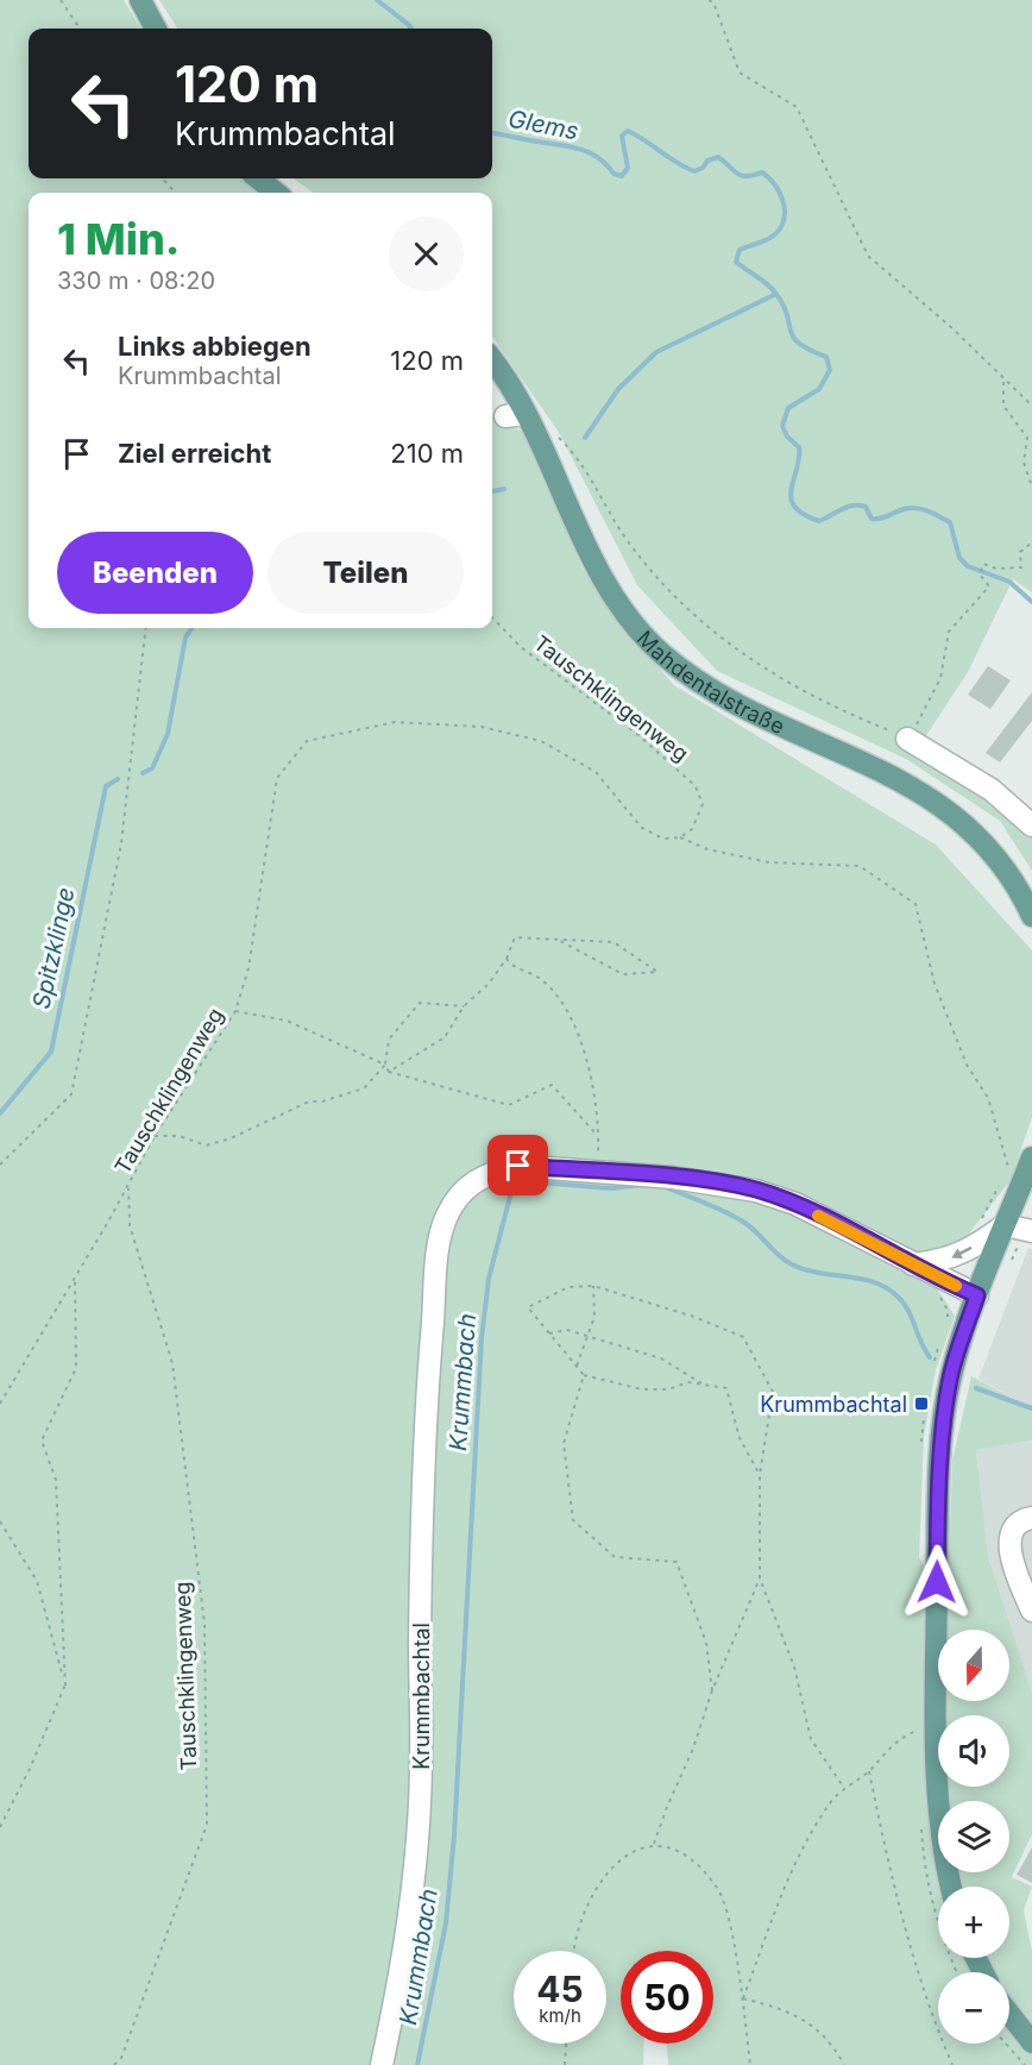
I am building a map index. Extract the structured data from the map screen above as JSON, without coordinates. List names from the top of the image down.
{
  "streets": {
    "main road": ["Mahdentalstraße"],
    "street": ["Krummbachtal"],
    "path": ["Tauschklingenweg"]
  },
  "water": ["Glems", "Spitzklinge", "Krummbach"],
  "places": {
    "transit": ["Krummbachtal"]
  },
  "north": "bottom",
  "page": {
    "turn": ["120 m", "Krummbachtal"],
    "heading": ["1 Min.", "330 m · 08:20"],
    "list": [
      {
        "name": "Links abbiegen",
        "note": "Krummbachtal",
        "value": "120 m"
      },
      {
        "name": "Ziel erreicht",
        "value": "210 m"
      }
    ],
    "buttons": ["Beenden", "Teilen"],
    "map_buttons": ["+", "−"],
    "speed": "45 km/h",
    "limit": "50"
  }
}
